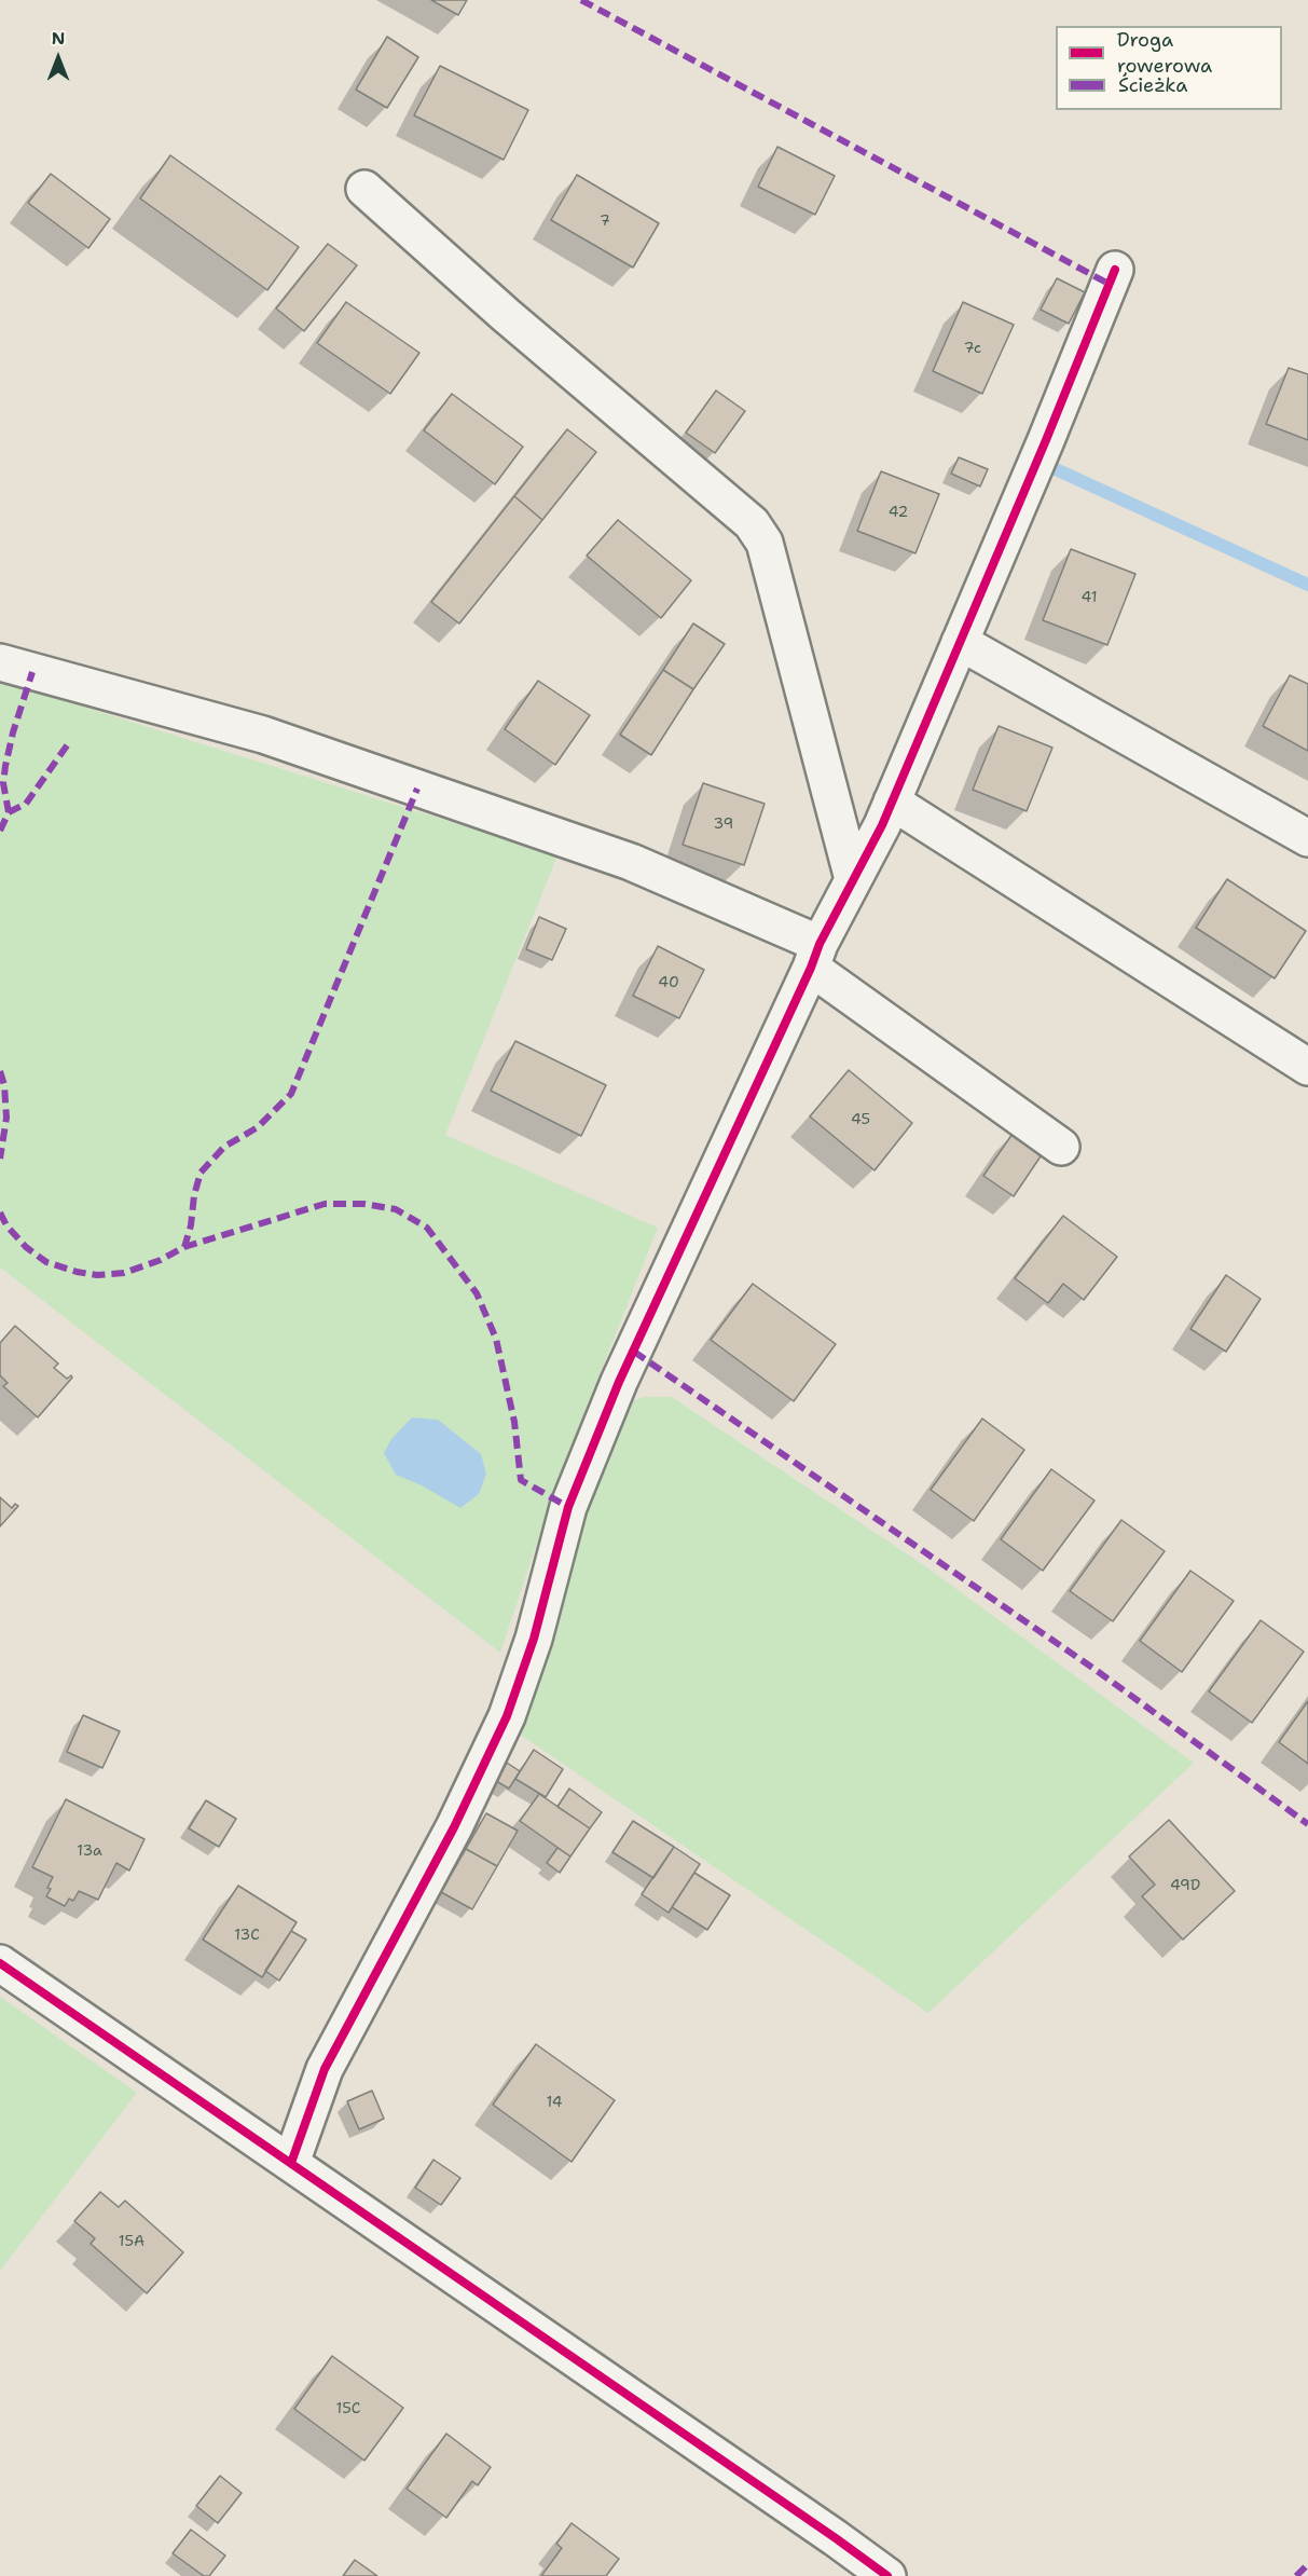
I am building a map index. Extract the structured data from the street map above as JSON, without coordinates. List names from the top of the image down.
{
  "house_numbers": [
    "7",
    "7c",
    "42",
    "41",
    "39",
    "40",
    "45",
    "13a",
    "49D",
    "13C",
    "14",
    "15A",
    "15C"
  ],
  "legend": ["Droga rowerowa", "Ścieżka"],
  "north": "top"
}
